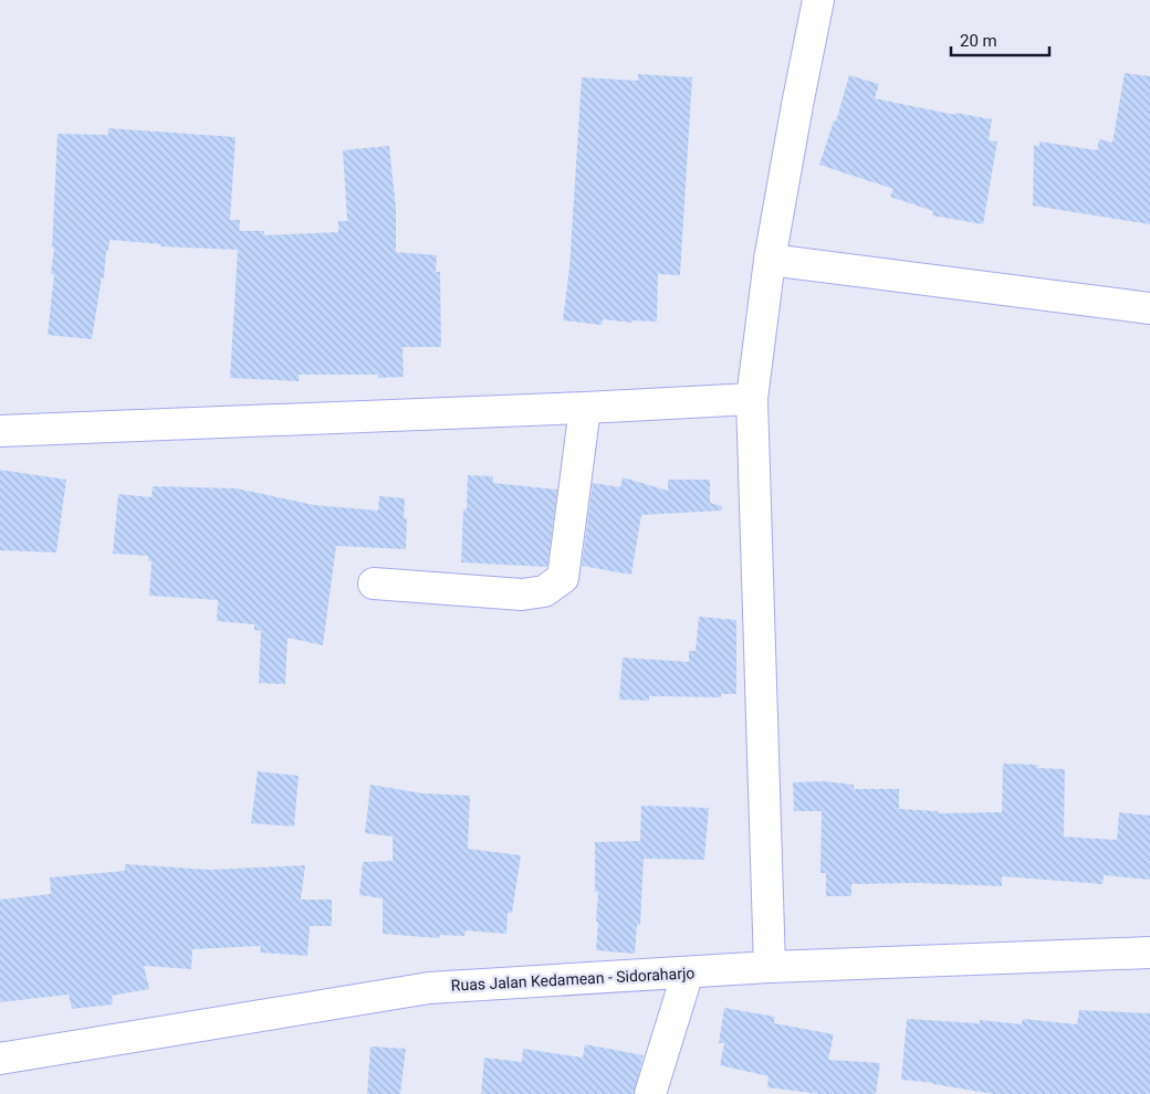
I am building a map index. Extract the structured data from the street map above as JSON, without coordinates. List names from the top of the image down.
{
  "streets": {
    "street": ["Ruas Jalan Kedamean - Sidoraharjo"]
  },
  "scale_bar": "20 m"
}
